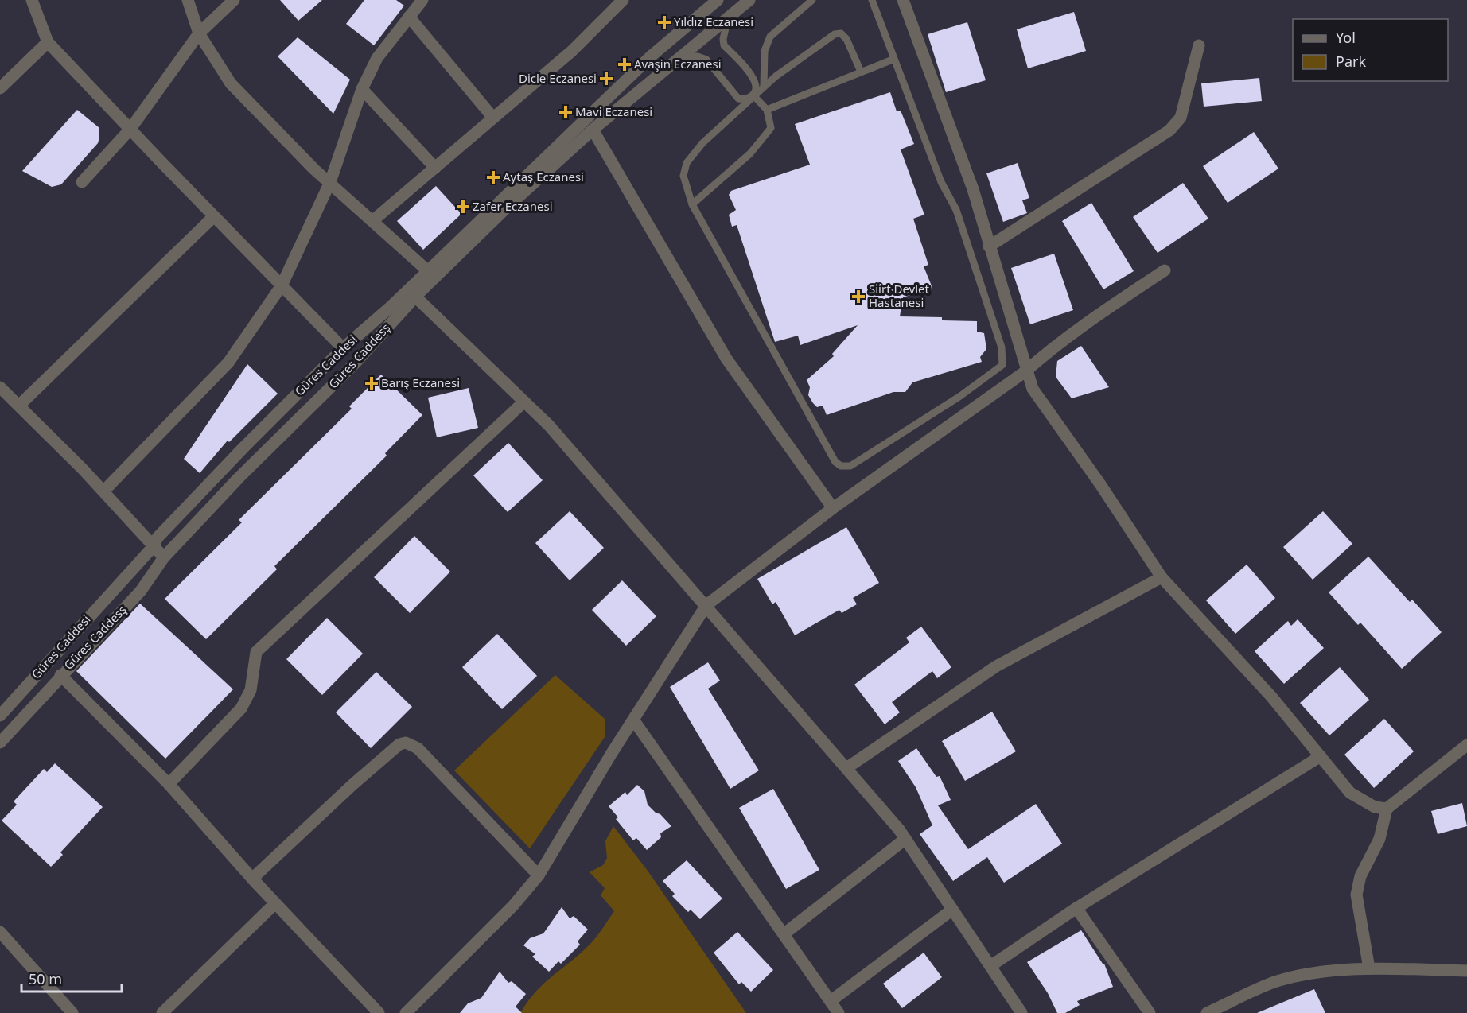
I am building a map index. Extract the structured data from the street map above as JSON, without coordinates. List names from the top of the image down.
{
  "streets": {
    "street": ["Güres Caddesş", "Güres Caddesi"]
  },
  "crossings": [
    ["Güres Caddesş", "Güres Caddesi"]
  ],
  "places": {
    "health": [
      "Yıldız Eczanesi",
      "Avaşin Eczanesi",
      "Dicle Eczanesi",
      "Mavi Eczanesi",
      "Aytaş Eczanesi",
      "Zafer Eczanesi",
      "Siirt Devlet Hastanesi",
      "Barış Eczanesi"
    ]
  },
  "legend": ["Yol", "Park"],
  "scale_bar": "50 m"
}
